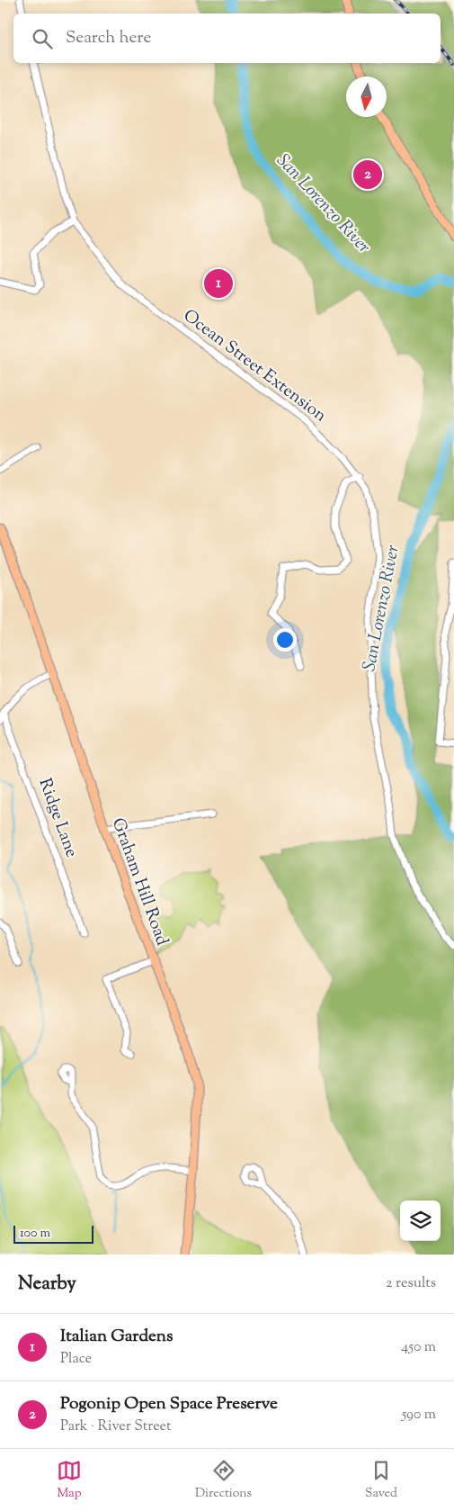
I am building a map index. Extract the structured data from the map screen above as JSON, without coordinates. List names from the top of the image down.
{
  "streets": {
    "main road": ["Graham Hill Road"],
    "street": ["Ocean Street Extension", "Ridge Lane"]
  },
  "water": ["San Lorenzo River"],
  "scale_bar": "100 m",
  "north": "bottom",
  "page": {
    "search": "Search here",
    "pins": ["2", "1"],
    "scale": "100 m",
    "heading": ["Nearby", "2 results"],
    "list": [
      {
        "mark": "1",
        "name": "Italian Gardens",
        "note": "Place",
        "value": "450 m"
      },
      {
        "mark": "2",
        "name": "Pogonip Open Space Preserve",
        "note": "Park · River Street",
        "value": "590 m"
      }
    ],
    "nav": ["Map", "Directions", "Saved"]
  }
}
